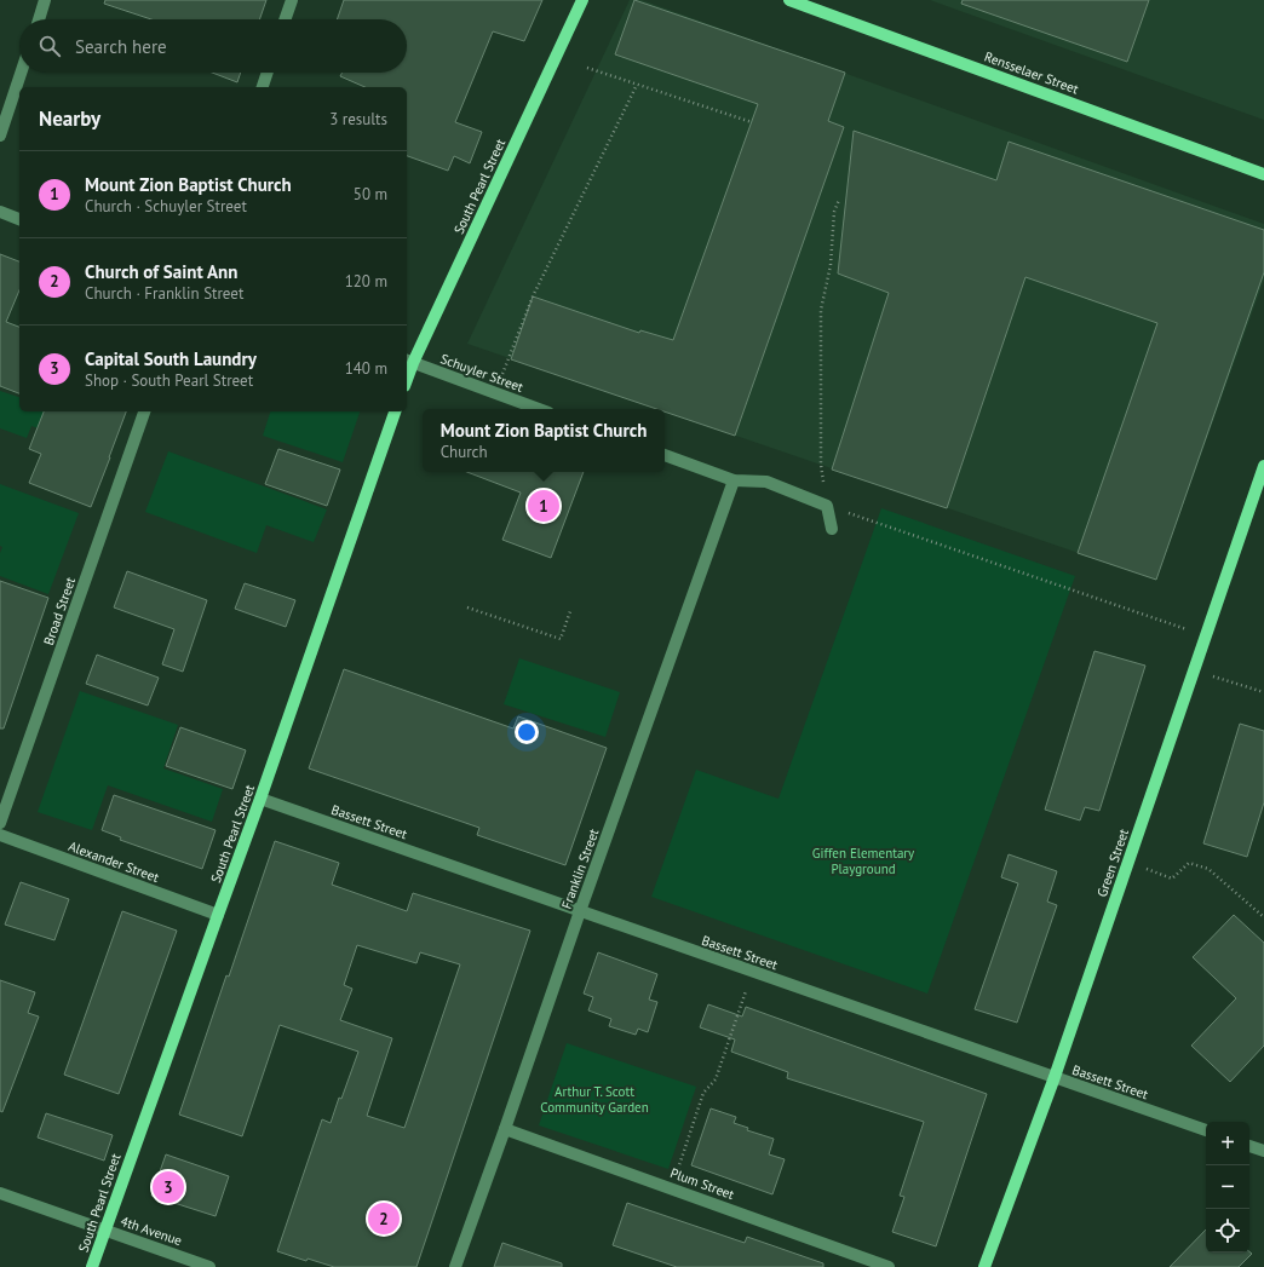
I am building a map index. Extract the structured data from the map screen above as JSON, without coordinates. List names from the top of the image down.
{
  "streets": {
    "main road": ["Rensselaer Street", "South Pearl Street", "Green Street"],
    "street": [
      "Schuyler Street",
      "Broad Street",
      "Bassett Street",
      "Alexander Street",
      "Franklin Street",
      "Plum Street",
      "4th Avenue"
    ]
  },
  "crossings": [
    ["South Pearl Street", "Schuyler Street"],
    ["South Pearl Street", "Bassett Street"],
    ["South Pearl Street", "Alexander Street"],
    ["South Pearl Street", "4th Avenue"],
    ["Bassett Street", "Green Street"],
    ["Bassett Street", "Franklin Street"],
    ["Franklin Street", "Plum Street"]
  ],
  "parks": ["Giffen Elementary Playground", "Arthur T. Scott Community Garden"],
  "page": {
    "search": "Search here",
    "heading": ["Nearby", "3 results"],
    "list": [
      {
        "mark": "1",
        "name": "Mount Zion Baptist Church",
        "note": "Church · Schuyler Street",
        "value": "50 m"
      },
      {
        "mark": "2",
        "name": "Church of Saint Ann",
        "note": "Church · Franklin Street",
        "value": "120 m"
      },
      {
        "mark": "3",
        "name": "Capital South Laundry",
        "note": "Shop · South Pearl Street",
        "value": "140 m"
      }
    ],
    "popup": ["Mount Zion Baptist Church", "Church"],
    "pins": ["1", "3", "2"],
    "map_buttons": ["+", "−"]
  }
}
